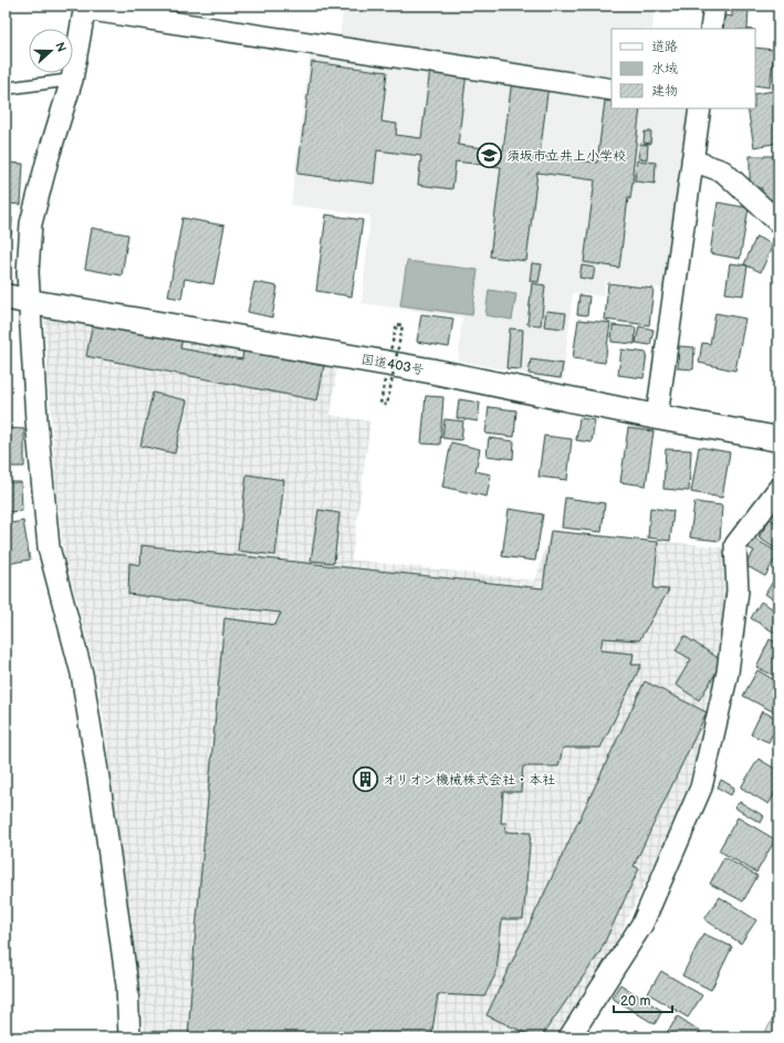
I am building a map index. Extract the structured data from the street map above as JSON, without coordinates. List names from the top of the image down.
{
  "streets": {
    "highway": ["国道403号"]
  },
  "places": {
    "school or university": ["須坂市立井上小学校"],
    "building": ["オリオン機械株式会社・本社"]
  },
  "legend": ["道路", "水域", "建物"],
  "scale_bar": "20 m",
  "north": "right"
}
